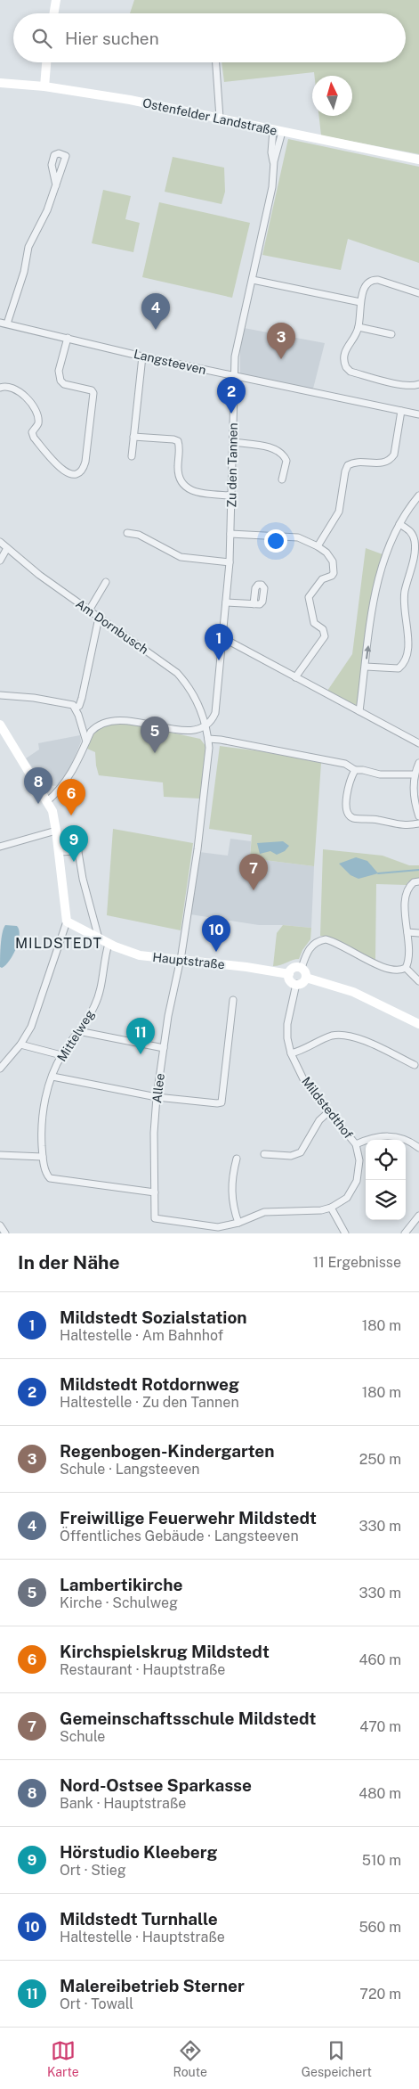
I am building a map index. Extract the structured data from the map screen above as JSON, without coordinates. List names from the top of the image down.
{
  "streets": {
    "street": [
      "Ostenfelder Landstraße",
      "Langsteeven",
      "Zu den Tannen",
      "Am Dornbusch",
      "Hauptstraße",
      "Mittelweg",
      "Allee",
      "Mildstedthof"
    ]
  },
  "crossings": [
    ["Ostenfelder Landstraße", "Zu den Tannen"],
    ["Langsteeven", "Zu den Tannen"],
    ["Zu den Tannen", "Am Dornbusch"],
    ["Am Dornbusch", "Allee"],
    ["Hauptstraße", "Mittelweg"],
    ["Hauptstraße", "Allee"],
    ["Hauptstraße", "Mildstedthof"],
    ["Mittelweg", "Allee"],
    ["Allee", "Mildstedthof"]
  ],
  "districts": ["MILDSTEDT"],
  "north": "top",
  "page": {
    "search": "Hier suchen",
    "pins": [
      "4",
      "3",
      "2",
      "1",
      "5",
      "8",
      "6",
      "9",
      "7",
      "10",
      "11"
    ],
    "heading": ["In der Nähe", "11 Ergebnisse"],
    "list": [
      {
        "mark": "1",
        "name": "Mildstedt Sozialstation",
        "note": "Haltestelle · Am Bahnhof",
        "value": "180 m"
      },
      {
        "mark": "2",
        "name": "Mildstedt Rotdornweg",
        "note": "Haltestelle · Zu den Tannen",
        "value": "180 m"
      },
      {
        "mark": "3",
        "name": "Regenbogen-Kindergarten",
        "note": "Schule · Langsteeven",
        "value": "250 m"
      },
      {
        "mark": "4",
        "name": "Freiwillige Feuerwehr Mildstedt",
        "note": "Öffentliches Gebäude · Langsteeven",
        "value": "330 m"
      },
      {
        "mark": "5",
        "name": "Lambertikirche",
        "note": "Kirche · Schulweg",
        "value": "330 m"
      },
      {
        "mark": "6",
        "name": "Kirchspielskrug Mildstedt",
        "note": "Restaurant · Hauptstraße",
        "value": "460 m"
      },
      {
        "mark": "7",
        "name": "Gemeinschaftsschule Mildstedt",
        "note": "Schule",
        "value": "470 m"
      },
      {
        "mark": "8",
        "name": "Nord-Ostsee Sparkasse",
        "note": "Bank · Hauptstraße",
        "value": "480 m"
      },
      {
        "mark": "9",
        "name": "Hörstudio Kleeberg",
        "note": "Ort · Stieg",
        "value": "510 m"
      },
      {
        "mark": "10",
        "name": "Mildstedt Turnhalle",
        "note": "Haltestelle · Hauptstraße",
        "value": "560 m"
      },
      {
        "mark": "11",
        "name": "Malereibetrieb Sterner",
        "note": "Ort · Towall",
        "value": "720 m"
      }
    ],
    "nav": ["Karte", "Route", "Gespeichert"]
  }
}
